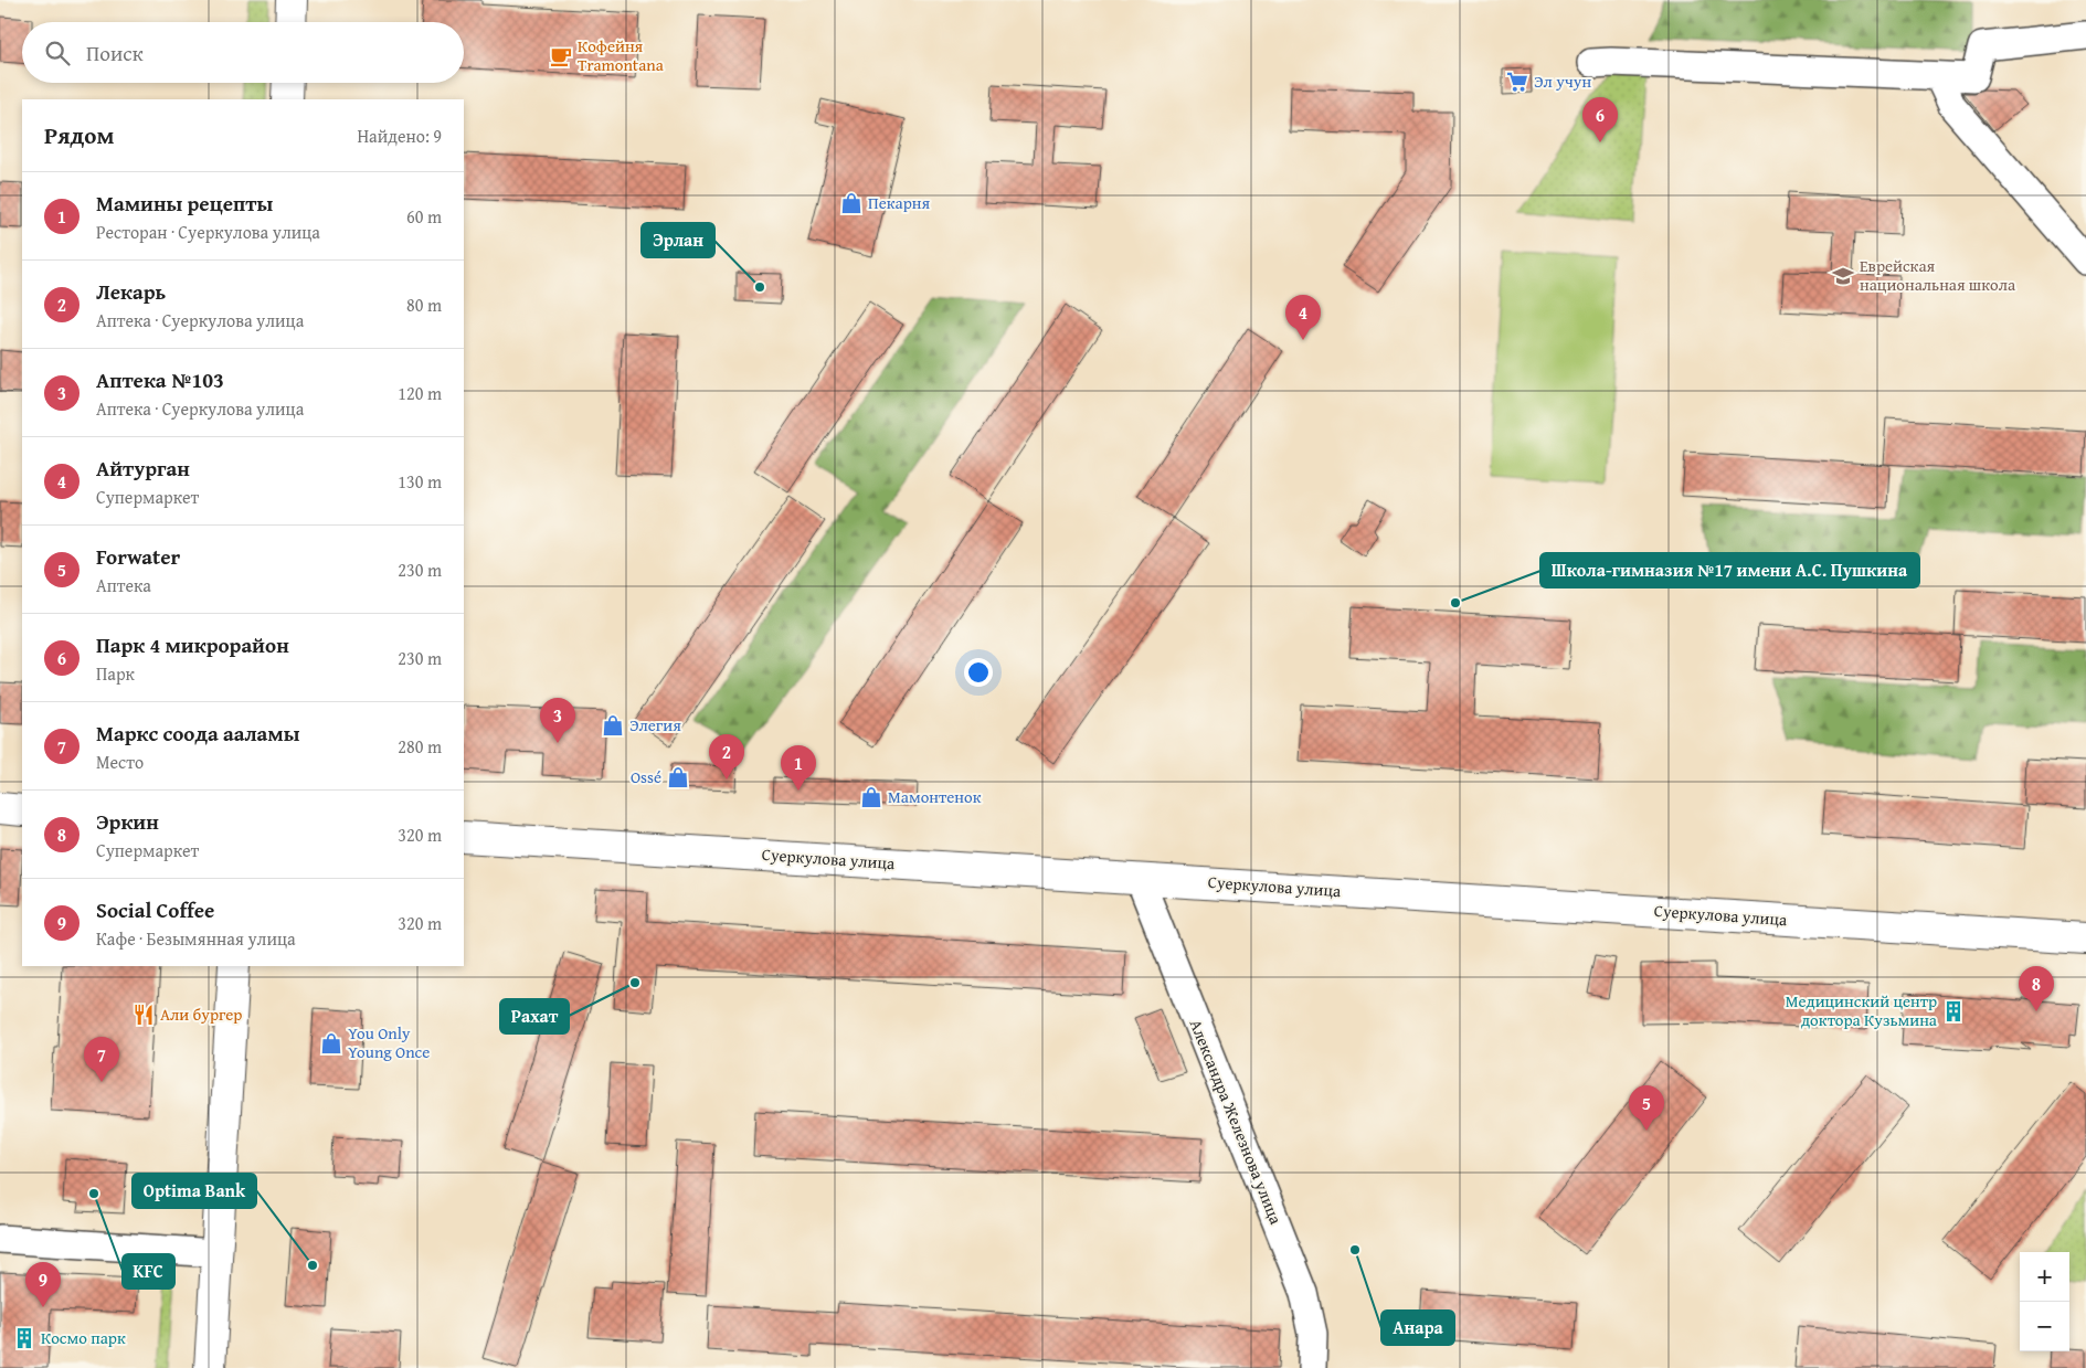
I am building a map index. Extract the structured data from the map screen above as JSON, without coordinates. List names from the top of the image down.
{
  "streets": {
    "main road": ["Суеркулова улица"],
    "street": ["Александра Железнова улица"]
  },
  "crossings": [
    ["Суеркулова улица", "Александра Железнова улица"]
  ],
  "places": {
    "cafe": ["Кофейня Tramontana"],
    "supermarket": ["Эл учун"],
    "shop": [
      "Пекарня",
      "Элегия",
      "Ossé",
      "Мамонтенок",
      "You Only Young Once"
    ],
    "school or university": ["Еврейская национальная школа"],
    "other": [
      "Эрлан",
      "Школа-гимназия №17 имени А.С. Пушкина",
      "Рахат",
      "KFC",
      "Анара",
      "Optima Bank"
    ],
    "building": ["Медицинский центр доктора Кузьмина", "Космо парк"],
    "restaurant": ["Али бургер"]
  },
  "page": {
    "search": "Поиск",
    "pins": [
      "6",
      "4",
      "3",
      "2",
      "1",
      "8",
      "7",
      "5",
      "9"
    ],
    "heading": ["Рядом", "Найдено: 9"],
    "list": [
      {
        "mark": "1",
        "name": "Мамины рецепты",
        "note": "Ресторан · Суеркулова улица",
        "value": "60 m"
      },
      {
        "mark": "2",
        "name": "Лекарь",
        "note": "Аптека · Суеркулова улица",
        "value": "80 m"
      },
      {
        "mark": "3",
        "name": "Аптека №103",
        "note": "Аптека · Суеркулова улица",
        "value": "120 m"
      },
      {
        "mark": "4",
        "name": "Айтурган",
        "note": "Супермаркет",
        "value": "130 m"
      },
      {
        "mark": "5",
        "name": "Forwater",
        "note": "Аптека",
        "value": "230 m"
      },
      {
        "mark": "6",
        "name": "Парк 4 микрорайон",
        "note": "Парк",
        "value": "230 m"
      },
      {
        "mark": "7",
        "name": "Маркс соода ааламы",
        "note": "Место",
        "value": "280 m"
      },
      {
        "mark": "8",
        "name": "Эркин",
        "note": "Супермаркет",
        "value": "320 m"
      },
      {
        "mark": "9",
        "name": "Social Coffee",
        "note": "Кафе · Безымянная улица",
        "value": "320 m"
      }
    ],
    "map_buttons": ["+", "−"]
  }
}
